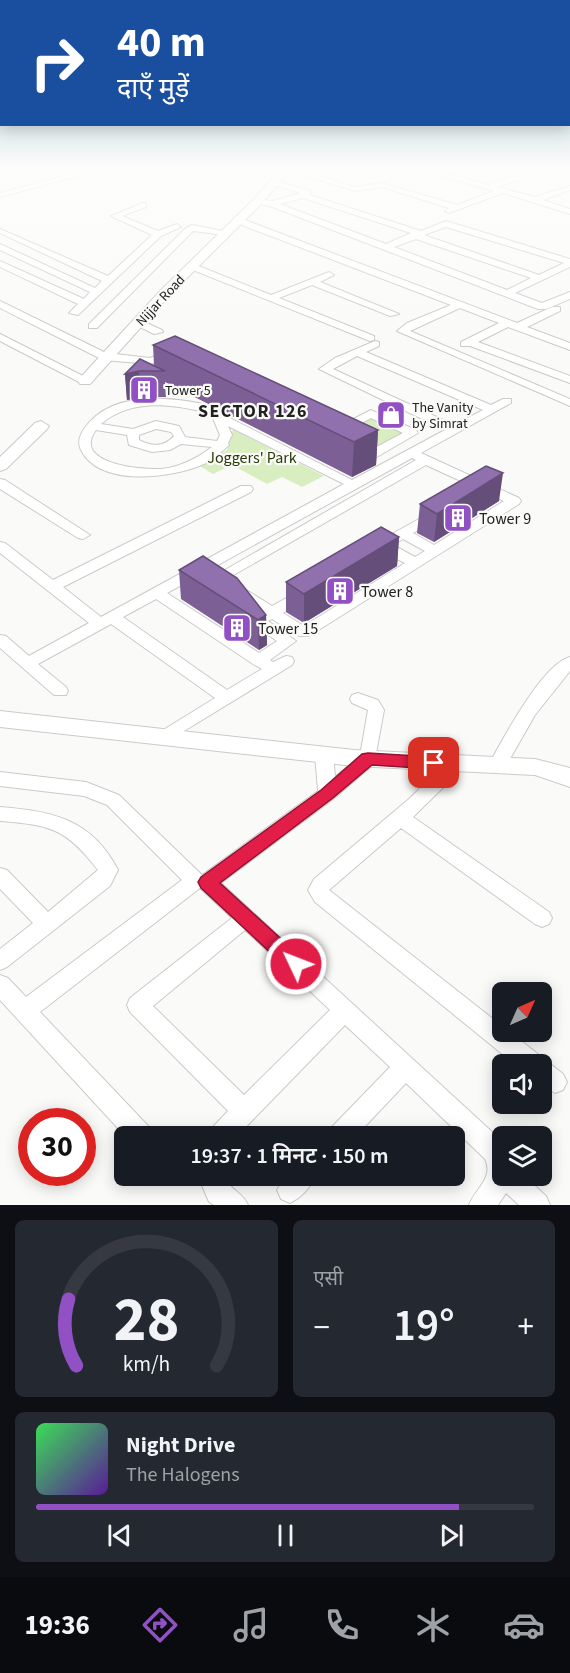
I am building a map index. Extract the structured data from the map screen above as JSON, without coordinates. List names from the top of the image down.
{
  "streets": {
    "street": ["Nijjar Road"]
  },
  "districts": ["SECTOR 126"],
  "parks": ["Joggers' Park"],
  "places": {
    "building": [
      "Tower 5",
      "Tower 9",
      "Tower 8",
      "Tower 15"
    ],
    "shop": ["The Vanity by Simrat"]
  },
  "north": "top right",
  "page": {
    "turn": ["40 m", "दाएँ मुड़ें"],
    "limit": "30",
    "trip": "19:37 · 1 मिनट · 150 m",
    "tile": "एसी",
    "heat": ["−", "19°", "+"],
    "song": ["Night Drive", "The Halogens"],
    "tabs": "19:36",
    "gauge": ["28", "km/h"]
  }
}
